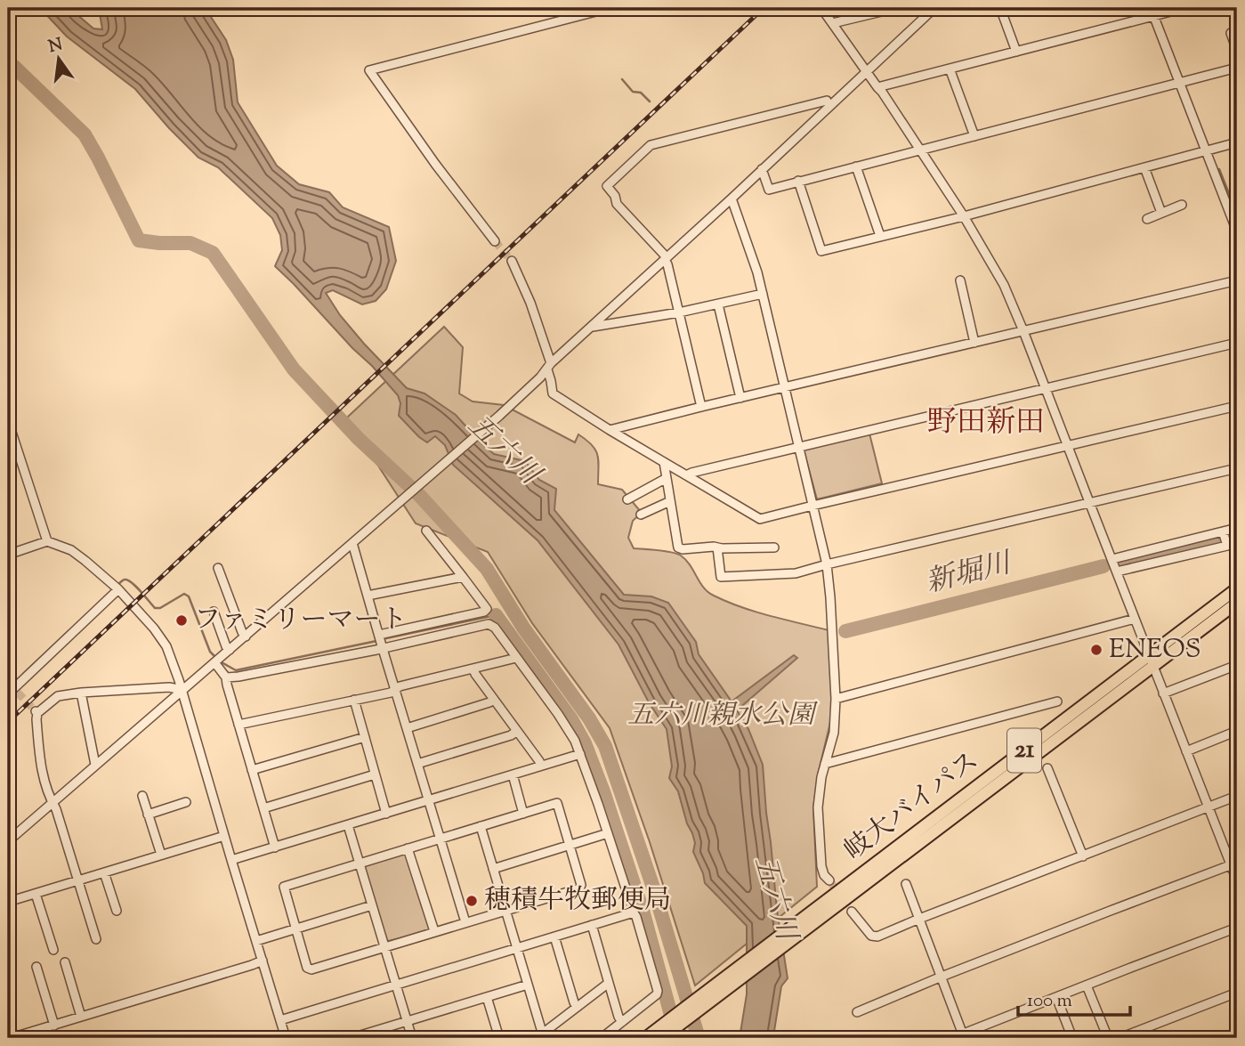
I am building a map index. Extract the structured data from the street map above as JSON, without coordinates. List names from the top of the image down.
{
  "streets": {
    "highway": ["21", "岐大バイパス"]
  },
  "districts": ["野田新田"],
  "water": ["五六川", "新堀川"],
  "parks": ["五六川親水公園"],
  "places": ["ファミリーマート", "ENEOS", "穂積牛牧郵便局"],
  "scale_bar": "100 m",
  "north": "top"
}
